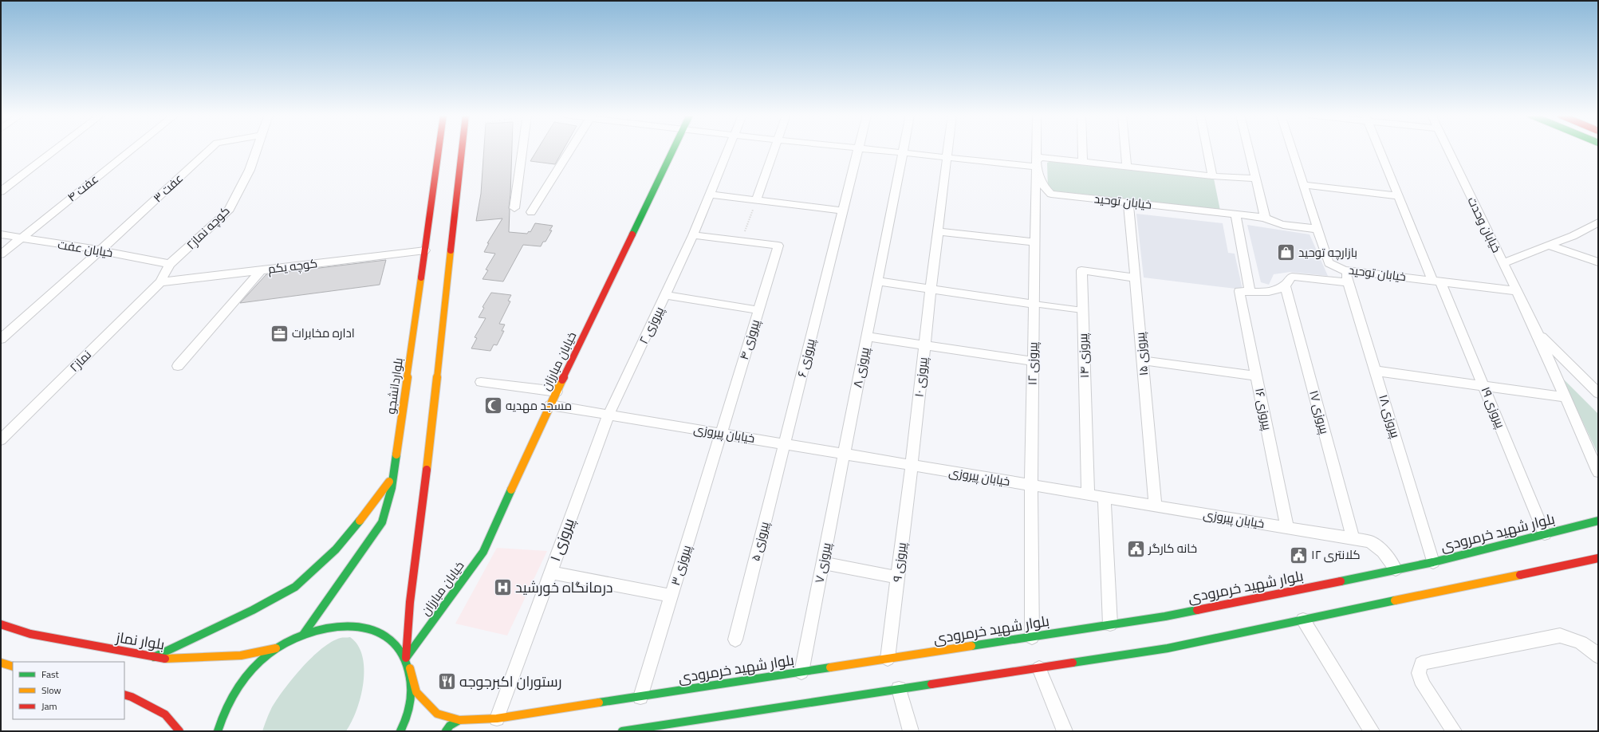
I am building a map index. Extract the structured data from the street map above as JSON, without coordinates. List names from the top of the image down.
{
  "streets": {
    "main road": [
      "خیابان مبارزان",
      "بلواردانشجو",
      "بلوار شهید خرمرودی",
      "بلوار نماز"
    ],
    "street": [
      "عفت ۴",
      "عفت ۳",
      "خیابان توحید",
      "خیابان وحدت",
      "کوچه نماز۲",
      "خیابان عفت",
      "کوچه یکم",
      "پیروزی ۲",
      "پیروزی ۴",
      "پیروزی ۱۵",
      "پیروزی ۱۴",
      "پیروزی ۶",
      "نماز۲",
      "پیروزی ۱۲",
      "پیروزی ۸",
      "پیروزی ۱۰",
      "پیروزی ۱۹",
      "پیروزی ۱۶",
      "پیروزی ۱۷",
      "پیروزی ۱۸",
      "خیابان پیروزی",
      "پیروزی ۱",
      "پیروزی ۵",
      "پیروزی ۹",
      "پیروزی ۷",
      "پیروزی ۳"
    ]
  },
  "crossings": [
    ["عفت ۴", "خیابان عفت"],
    ["عفت ۳", "خیابان عفت"],
    ["خیابان توحید", "خیابان وحدت"],
    ["خیابان توحید", "پیروزی ۱۵"],
    ["خیابان توحید", "پیروزی ۱۲"],
    ["خیابان توحید", "پیروزی ۱۹"],
    ["خیابان توحید", "پیروزی ۱۶"],
    ["خیابان توحید", "پیروزی ۱۷"],
    ["خیابان توحید", "پیروزی ۱۸"],
    ["کوچه نماز۲", "خیابان عفت"],
    ["کوچه نماز۲", "کوچه یکم"],
    ["کوچه نماز۲", "نماز۲"],
    ["کوچه یکم", "نماز۲"],
    ["کوچه یکم", "بلواردانشجو"],
    ["پیروزی ۲", "خیابان پیروزی"],
    ["پیروزی ۲", "پیروزی ۱"],
    ["پیروزی ۴", "خیابان پیروزی"],
    ["پیروزی ۴", "پیروزی ۳"],
    ["پیروزی ۱۵", "پیروزی ۱۴"],
    ["پیروزی ۱۵", "خیابان پیروزی"],
    ["پیروزی ۱۴", "خیابان پیروزی"],
    ["پیروزی ۶", "خیابان پیروزی"],
    ["پیروزی ۶", "پیروزی ۵"],
    ["خیابان مبارزان", "خیابان پیروزی"],
    ["پیروزی ۱۲", "خیابان پیروزی"],
    ["پیروزی ۱۲", "بلوار شهید خرمرودی"],
    ["پیروزی ۸", "خیابان پیروزی"],
    ["پیروزی ۸", "پیروزی ۷"],
    ["پیروزی ۱۰", "خیابان پیروزی"],
    ["پیروزی ۱۰", "پیروزی ۹"],
    ["پیروزی ۱۹", "بلوار شهید خرمرودی"],
    ["پیروزی ۱۶", "خیابان پیروزی"],
    ["پیروزی ۱۷", "خیابان پیروزی"],
    ["پیروزی ۱۸", "بلوار شهید خرمرودی"],
    ["خیابان پیروزی", "بلوار شهید خرمرودی"],
    ["خیابان پیروزی", "پیروزی ۱"],
    ["خیابان پیروزی", "پیروزی ۵"],
    ["خیابان پیروزی", "پیروزی ۹"],
    ["خیابان پیروزی", "پیروزی ۷"],
    ["خیابان پیروزی", "پیروزی ۳"],
    ["بلوار شهید خرمرودی", "پیروزی ۱"],
    ["بلوار شهید خرمرودی", "پیروزی ۹"],
    ["بلوار شهید خرمرودی", "پیروزی ۷"],
    ["بلوار شهید خرمرودی", "پیروزی ۳"]
  ],
  "places": {
    "shop": ["بازارچه توحید"],
    "office": ["اداره مخابرات"],
    "mosque": ["مسجد مهدیه"],
    "public building": ["خانه کارگر", "کلانتری ۱۲"],
    "hospital": ["درمانگاه خورشید"],
    "restaurant": ["رستوران اکبرجوجه"]
  },
  "legend": ["Fast", "Slow", "Jam"]
}
